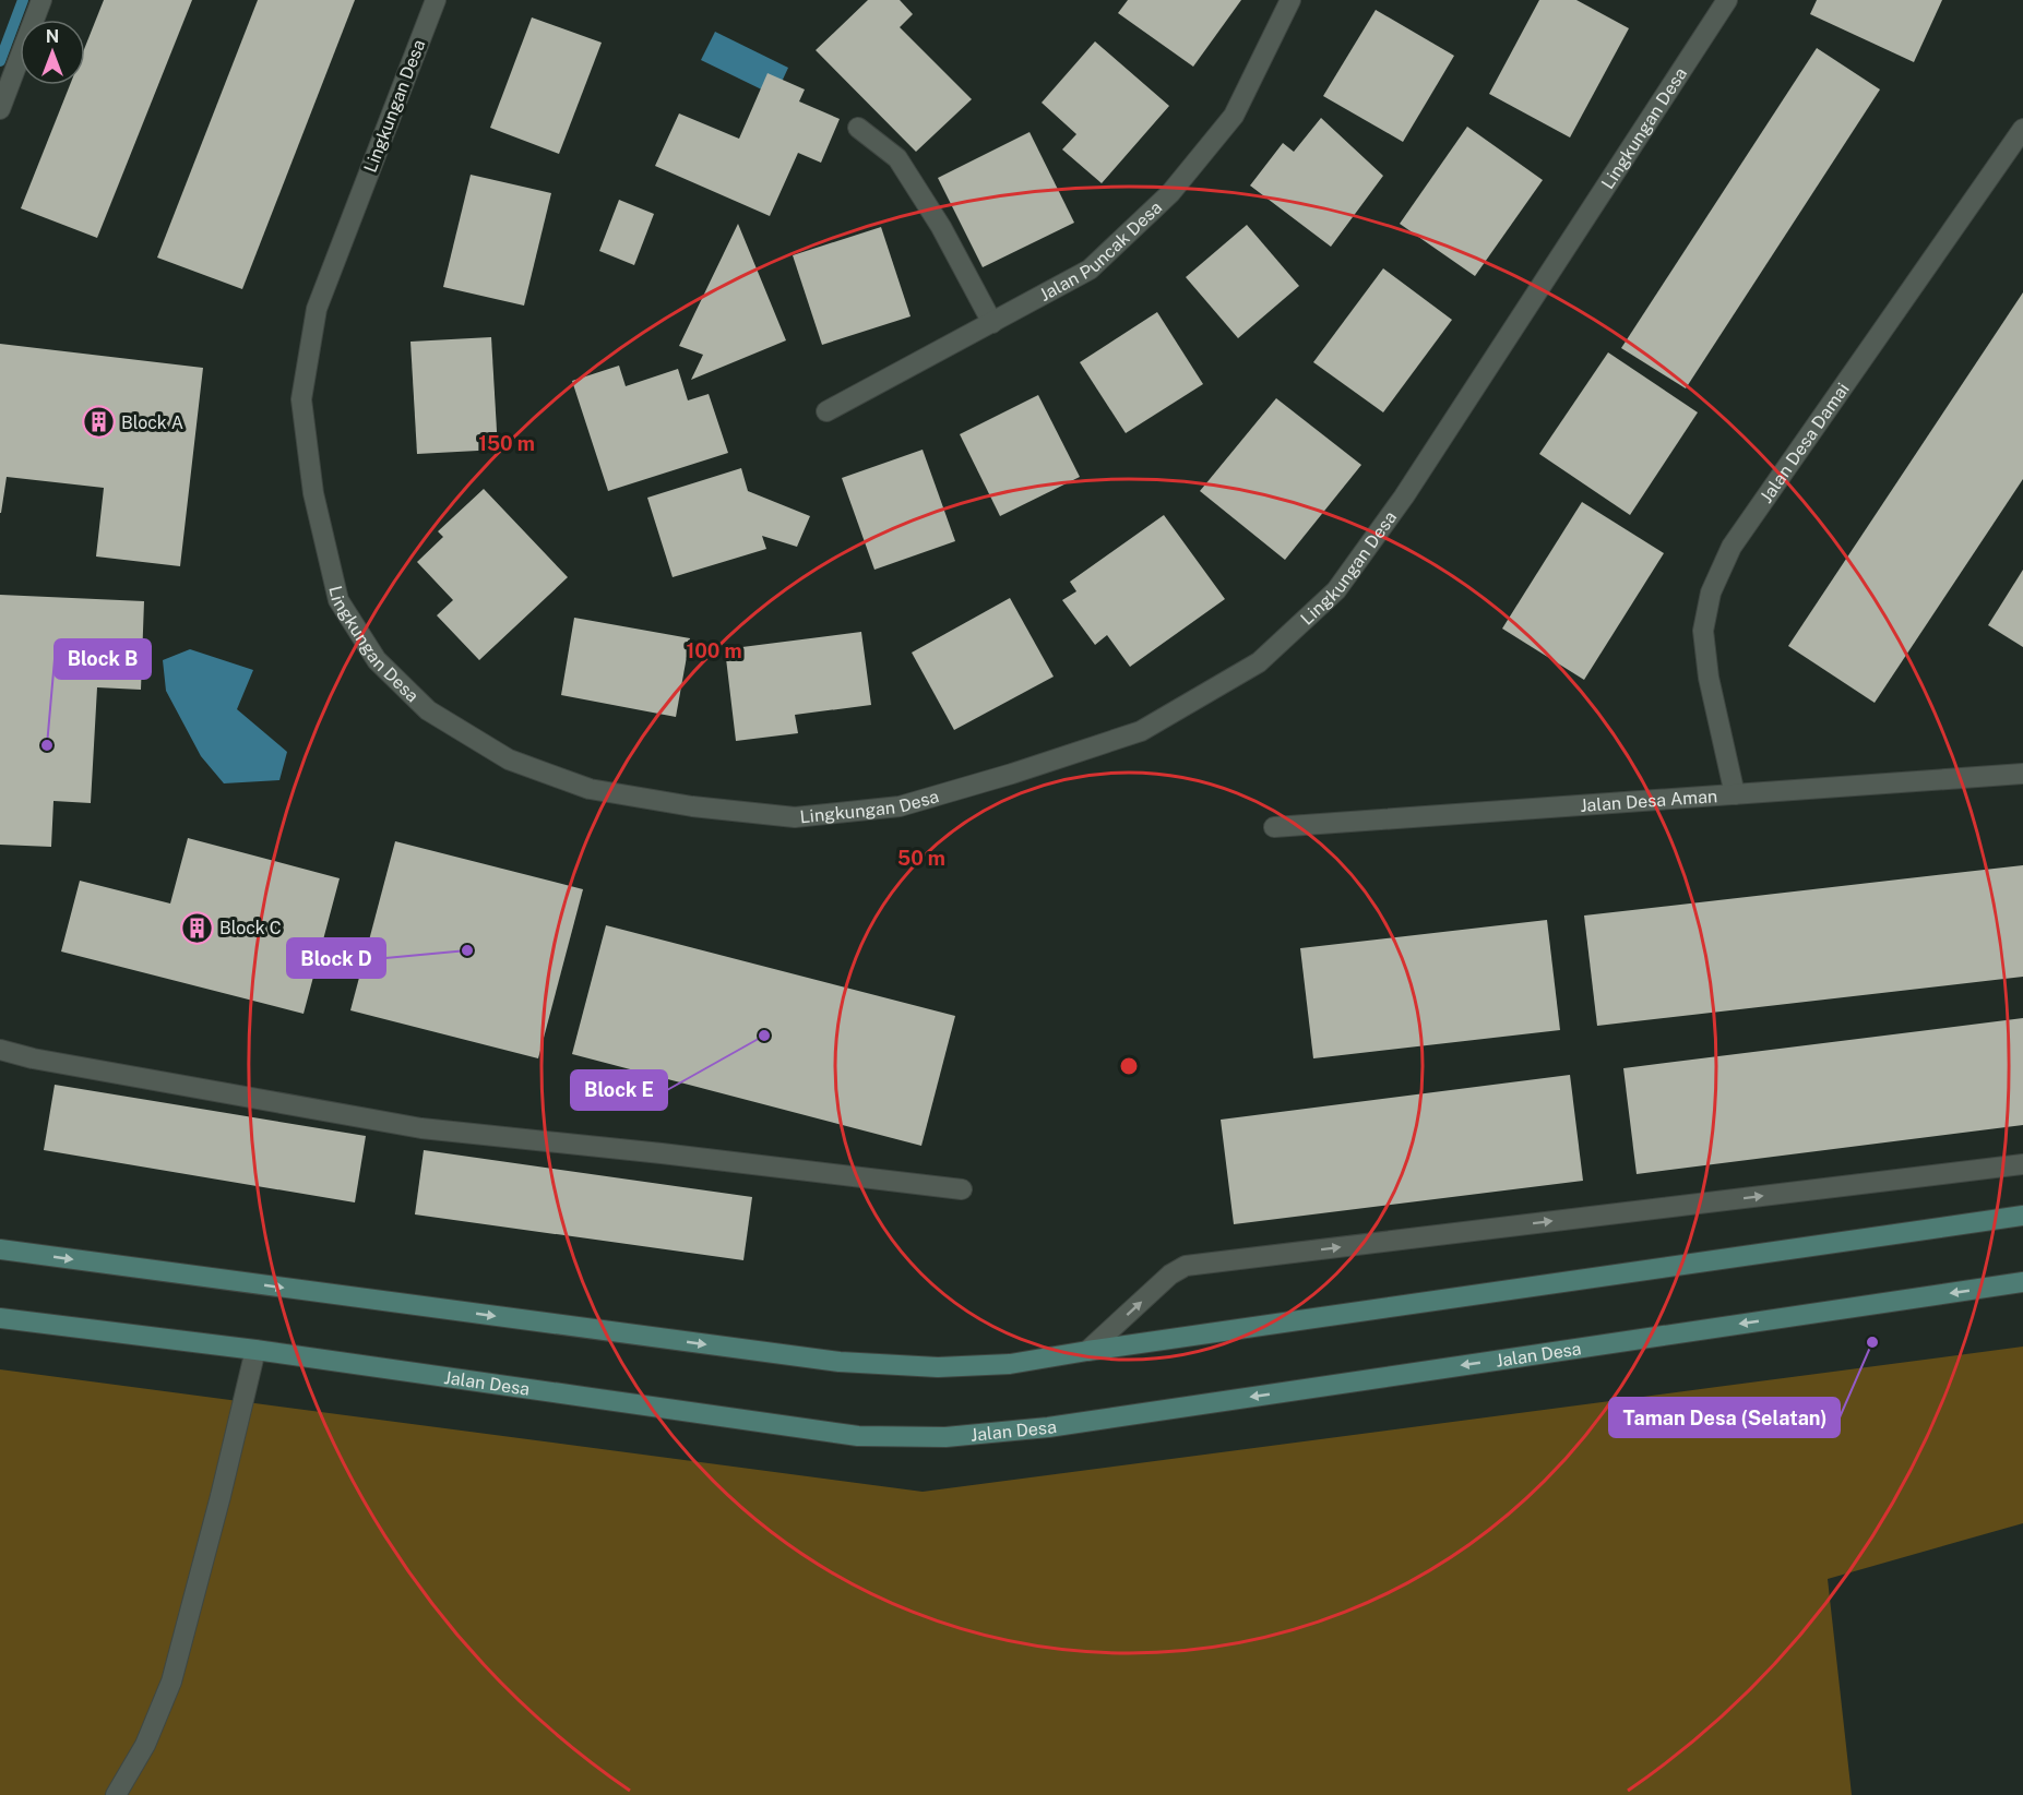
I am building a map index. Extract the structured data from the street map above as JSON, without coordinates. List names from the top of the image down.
{
  "streets": {
    "main road": ["Jalan Desa"],
    "street": [
      "Lingkungan Desa",
      "Jalan Puncak Desa",
      "Jalan Desa Damai",
      "Jalan Desa Aman"
    ]
  },
  "crossings": [
    ["Jalan Desa Damai", "Jalan Desa Aman"]
  ],
  "places": {
    "building": ["Block A", "Block C"],
    "other": [
      "Block B",
      "Block D",
      "Block E",
      "Taman Desa (Selatan)"
    ]
  },
  "north": "top",
  "rings": ["150 m", "100 m", "50 m"]
}
